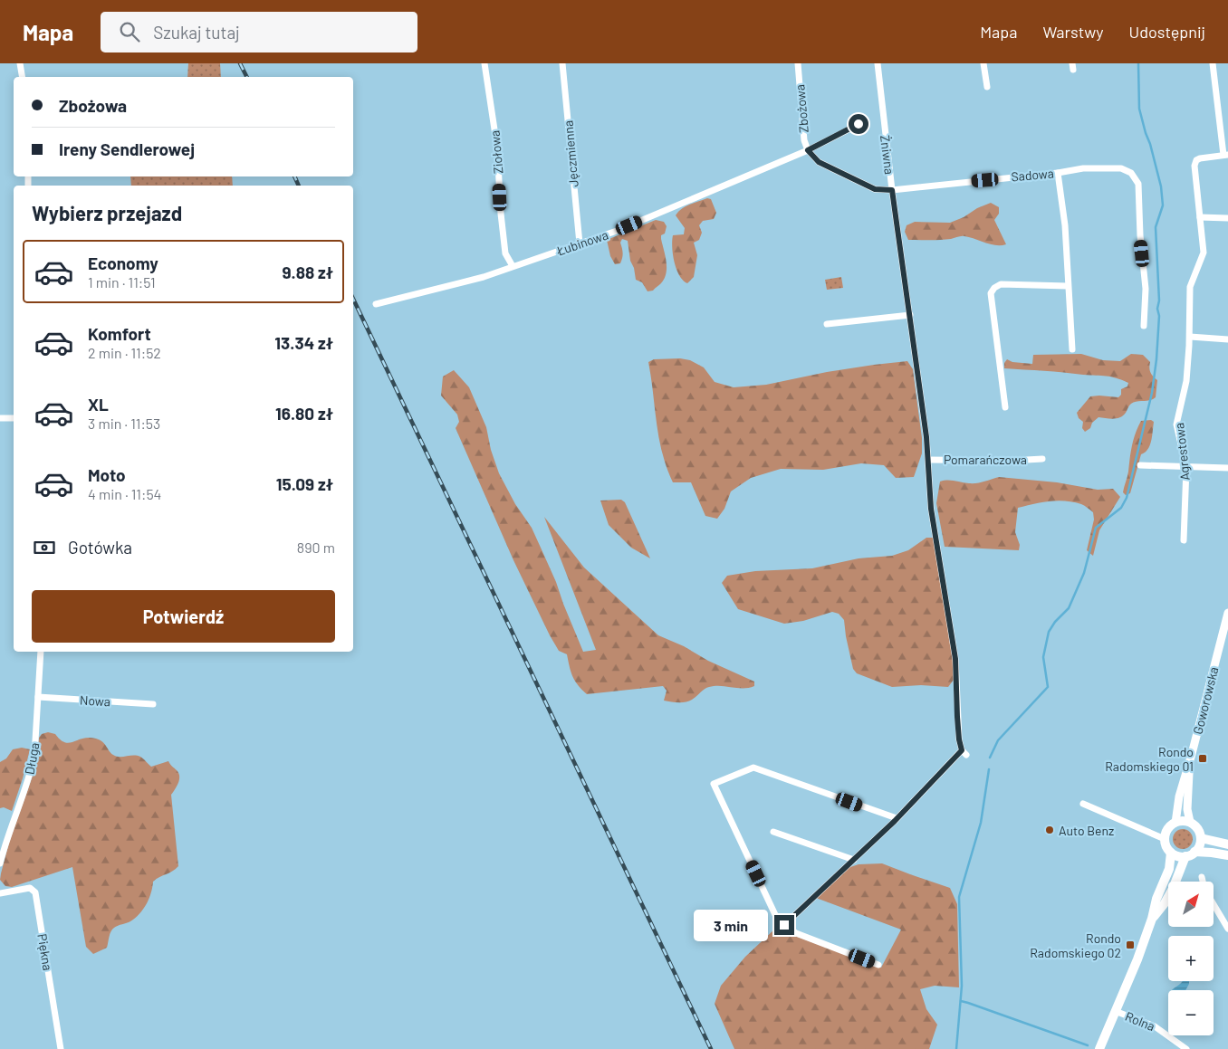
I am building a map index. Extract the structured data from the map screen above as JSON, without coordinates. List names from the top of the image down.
{
  "streets": {
    "street": [
      "Zbożowa",
      "Ziołowa",
      "Jęczmienna",
      "Żniwna",
      "Sadowa",
      "Łubinowa",
      "Agrestowa",
      "Pomarańczowa",
      "Nowa",
      "Goworowska",
      "Długa",
      "Piękna",
      "Rolna"
    ]
  },
  "crossings": [
    ["Zbożowa", "Sadowa"],
    ["Zbożowa", "Łubinowa"],
    ["Ziołowa", "Łubinowa"],
    ["Jęczmienna", "Łubinowa"],
    ["Żniwna", "Sadowa"],
    ["Żniwna", "Pomarańczowa"],
    ["Sadowa", "Łubinowa"],
    ["Nowa", "Długa"]
  ],
  "places": {
    "transit": ["Rondo Radomskiego 01", "Rondo Radomskiego 02"],
    "other": ["Auto Benz"]
  },
  "north": "top right",
  "page": {
    "header": "Mapa",
    "search": "Szukaj tutaj",
    "nav": ["Mapa", "Warstwy", "Udostępnij"],
    "banner": ["Zbożowa", "Ireny Sendlerowej"],
    "heading": "Wybierz przejazd",
    "list": [
      {
        "name": "Economy",
        "note": "1 min · 11:51",
        "value": "9.88 zł"
      },
      {
        "name": "Komfort",
        "note": "2 min · 11:52",
        "value": "13.34 zł"
      },
      {
        "name": "XL",
        "note": "3 min · 11:53",
        "value": "16.80 zł"
      },
      {
        "name": "Moto",
        "note": "4 min · 11:54",
        "value": "15.09 zł"
      }
    ],
    "pay": ["Gotówka", "890 m"],
    "buttons": "Potwierdź",
    "map_buttons": ["+", "−"],
    "bubble": "3 min"
  }
}
